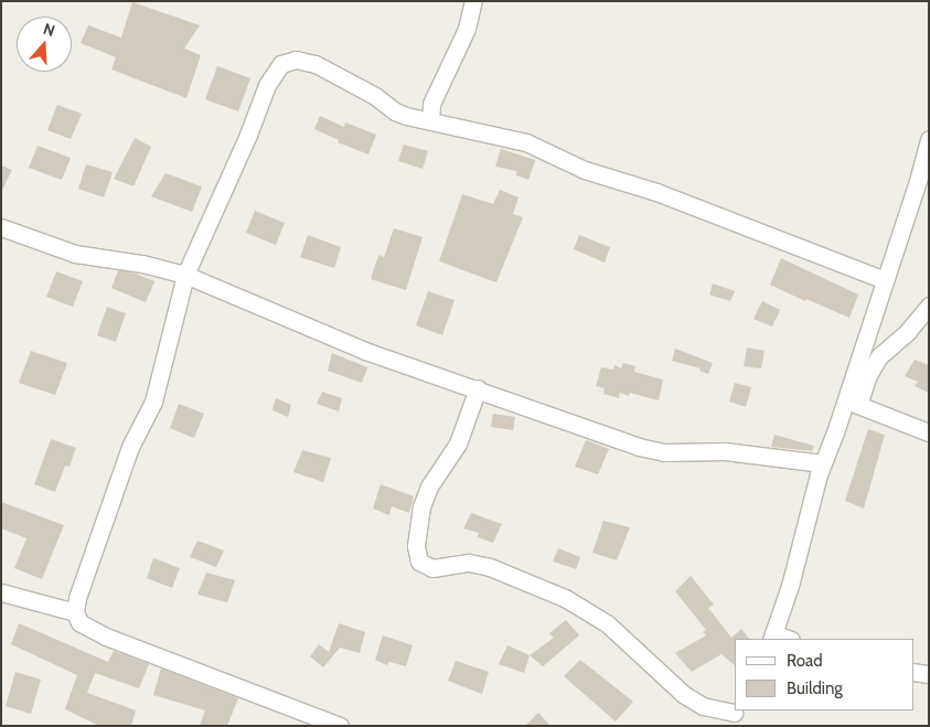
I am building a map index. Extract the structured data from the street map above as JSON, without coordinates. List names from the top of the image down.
{
  "legend": ["Road", "Building"],
  "north": "top"
}
